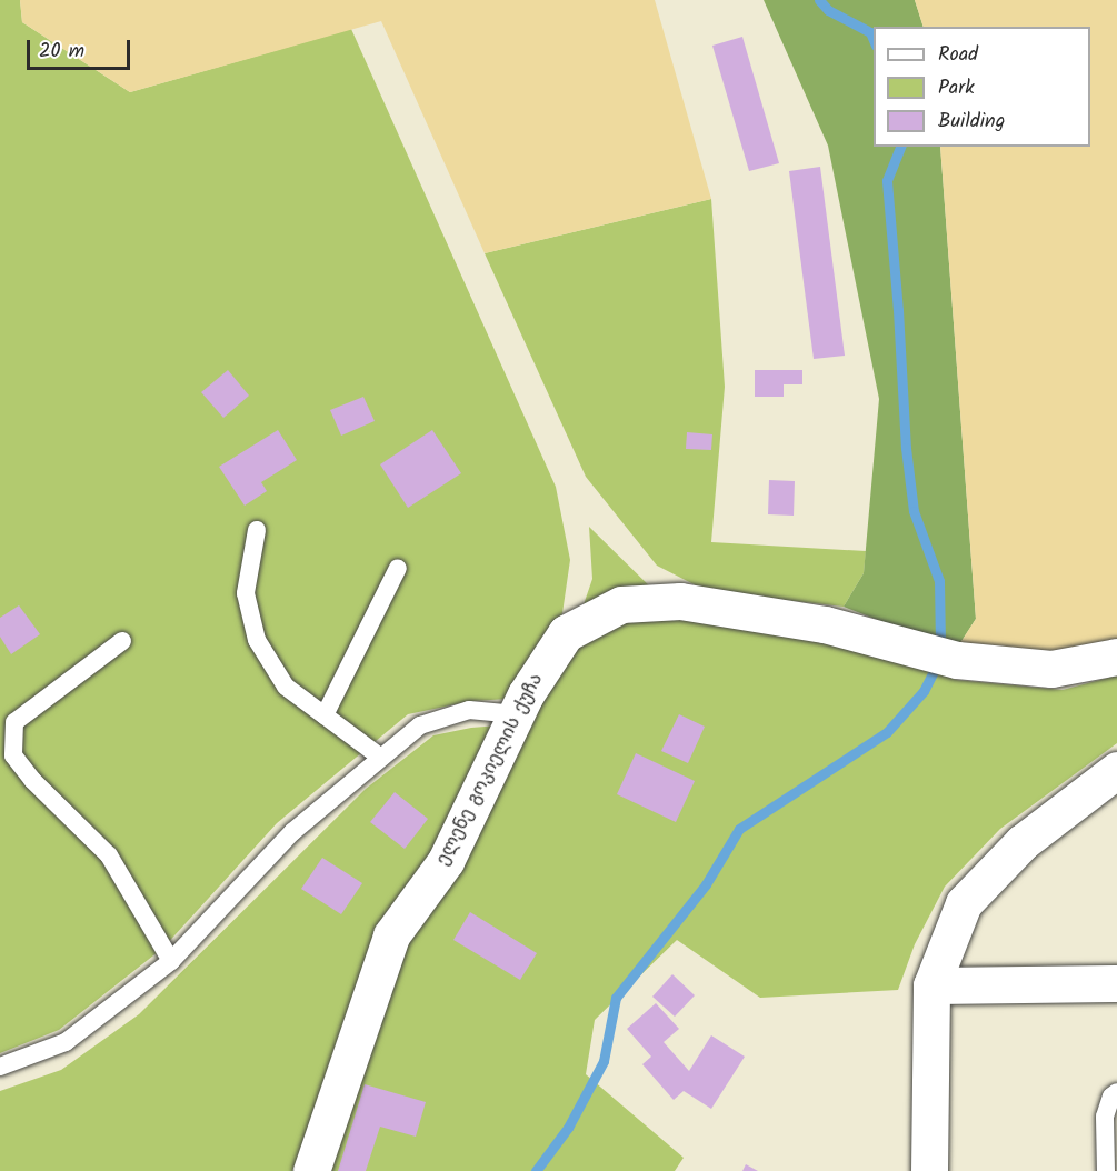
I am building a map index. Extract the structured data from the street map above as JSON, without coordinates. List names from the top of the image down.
{
  "streets": {
    "street": ["ელენე გოკიელის ქუჩა"]
  },
  "legend": ["Road", "Park", "Building"],
  "scale_bar": "20 m"
}
